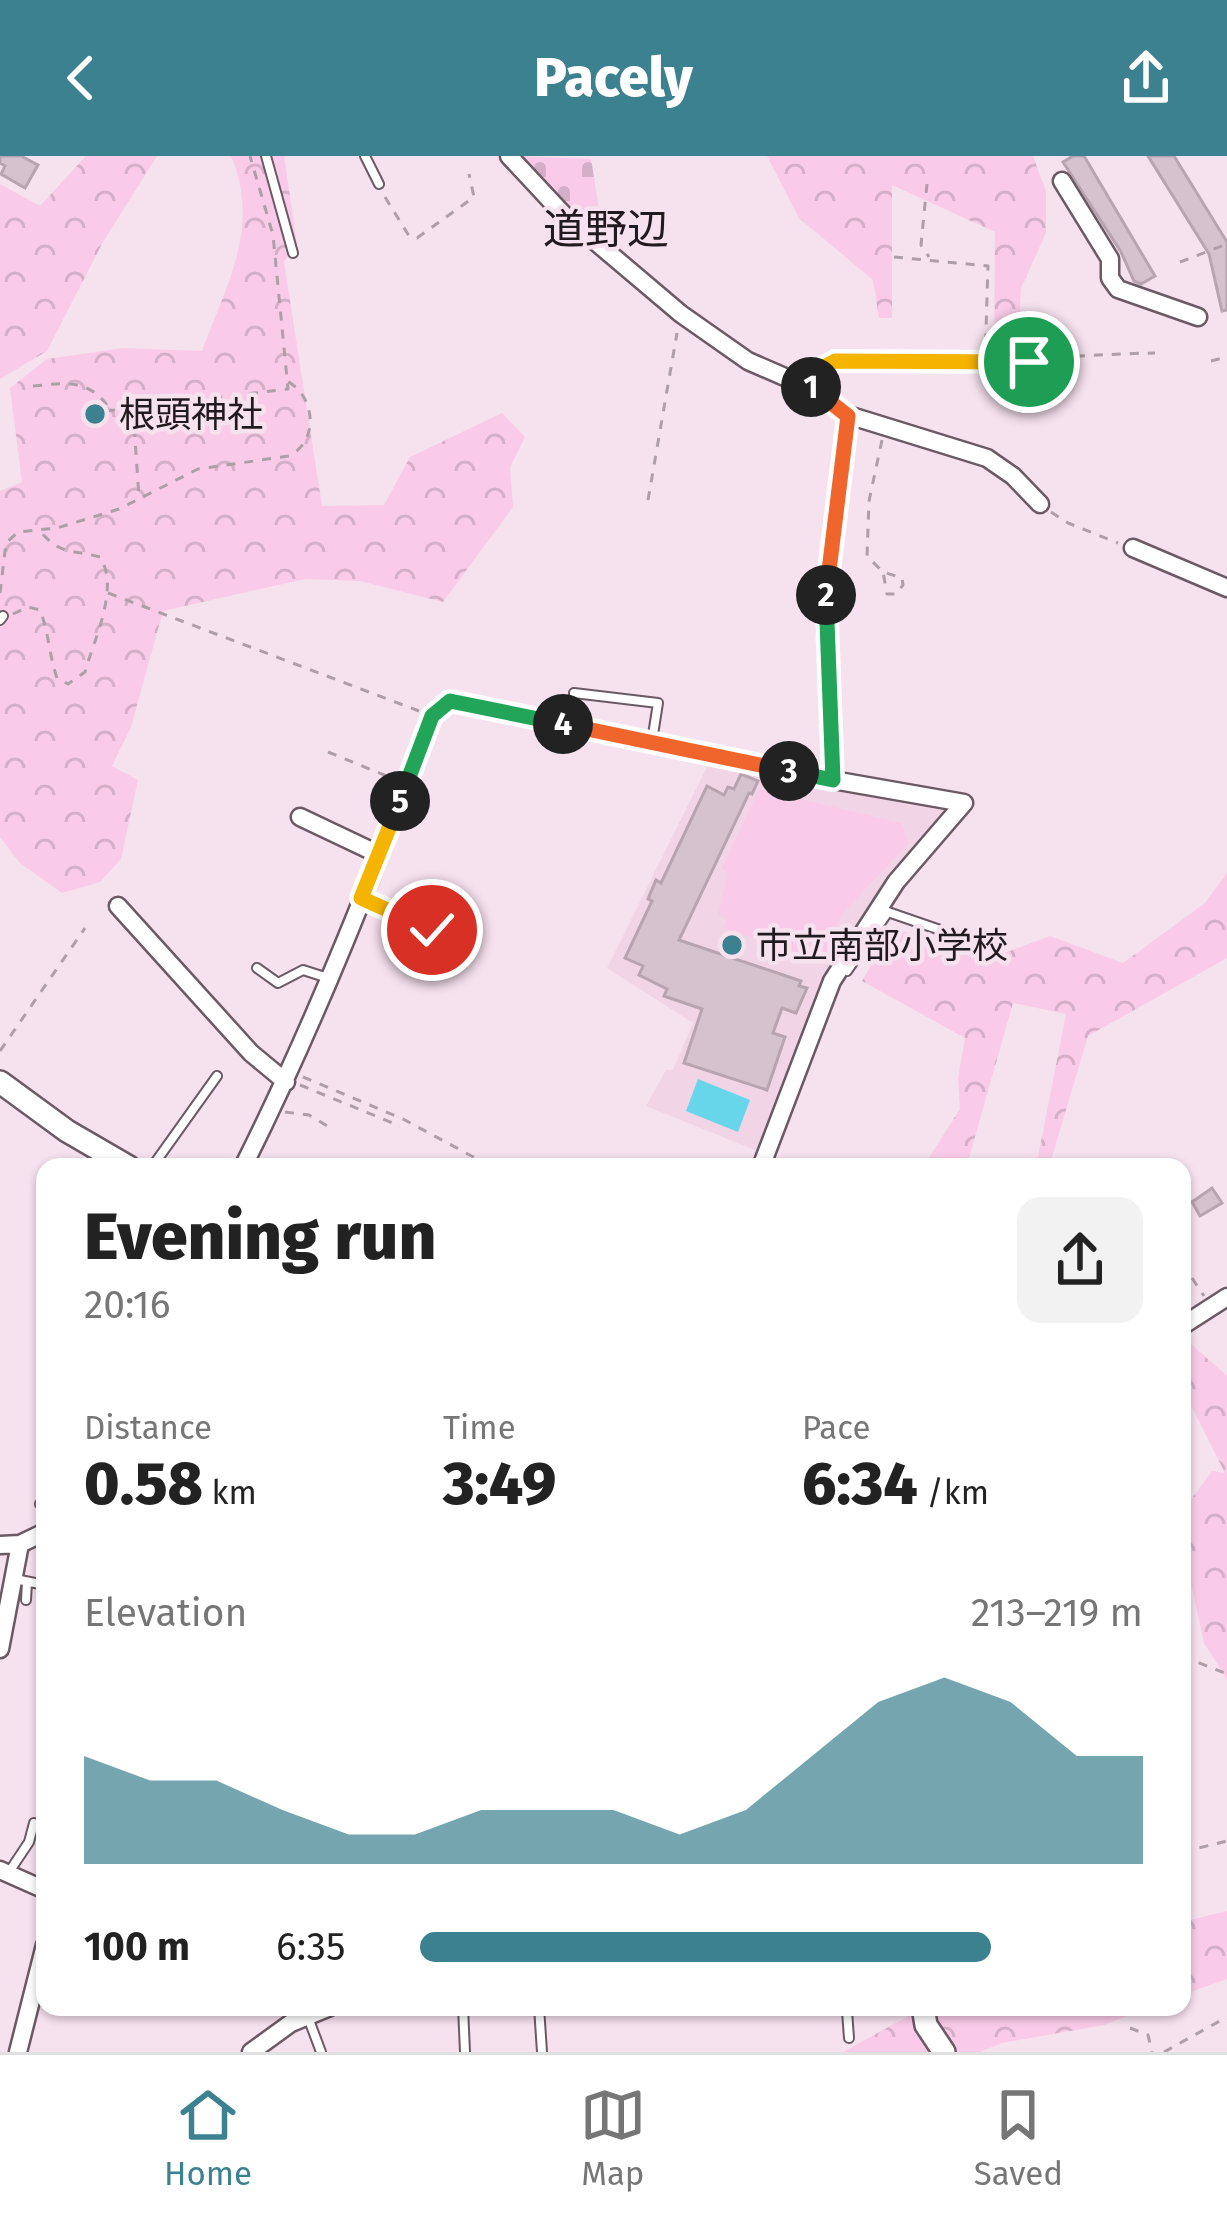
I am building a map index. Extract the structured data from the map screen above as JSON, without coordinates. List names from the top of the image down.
{
  "districts": ["道野辺"],
  "places": ["根頭神社", "市立南部小学校"],
  "page": {
    "header": "Pacely",
    "pins": [
      "1",
      "2",
      "4",
      "3",
      "5"
    ],
    "heading": ["Evening run", "20:16"],
    "stats": [
      ["Distance", "0.58 km"],
      ["Time", "3:49"],
      ["Pace", "6:34 /km"]
    ],
    "chart": ["Elevation", "213–219 m"],
    "list": [
      {
        "name": "100 m",
        "note": "6:35"
      }
    ],
    "tabs": ["Home", "Map", "Saved"]
  }
}
